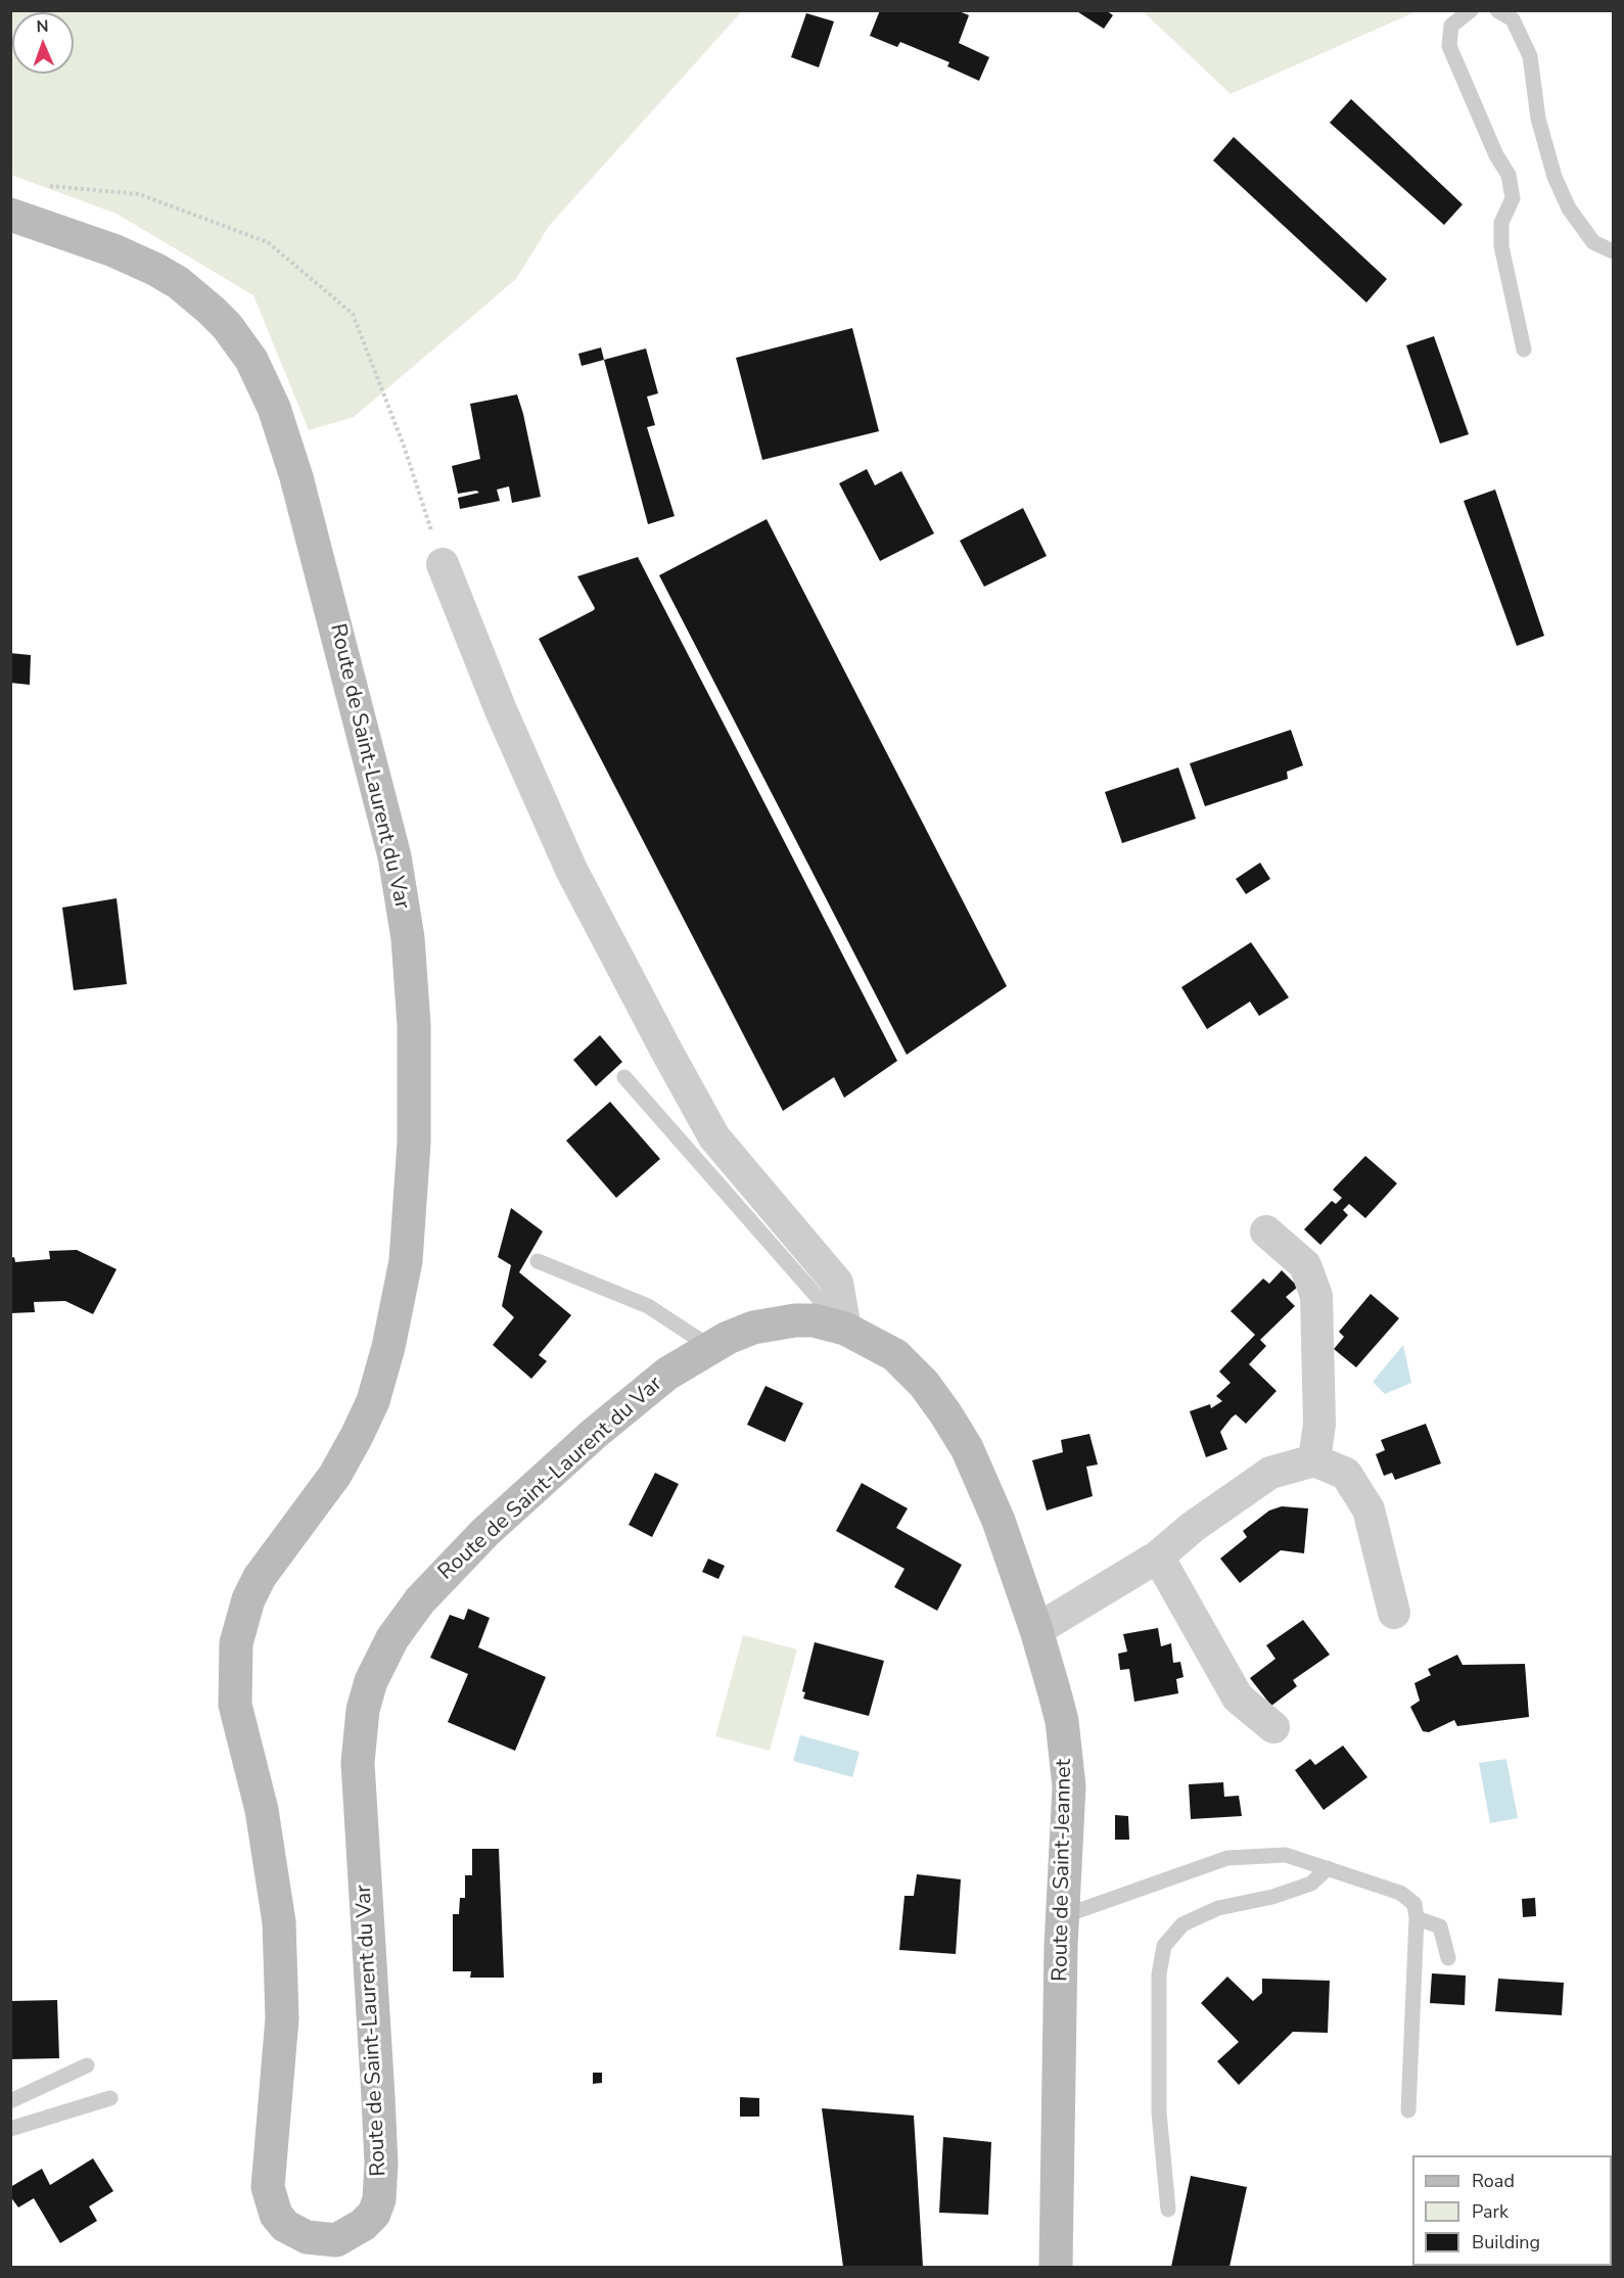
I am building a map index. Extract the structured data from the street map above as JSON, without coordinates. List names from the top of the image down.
{
  "streets": {
    "main road": ["Route de Saint-Laurent du Var", "Route de Saint-Jeannet"]
  },
  "crossings": [
    ["Route de Saint-Laurent du Var", "Route de Saint-Jeannet"]
  ],
  "legend": ["Road", "Park", "Building"],
  "north": "top"
}
